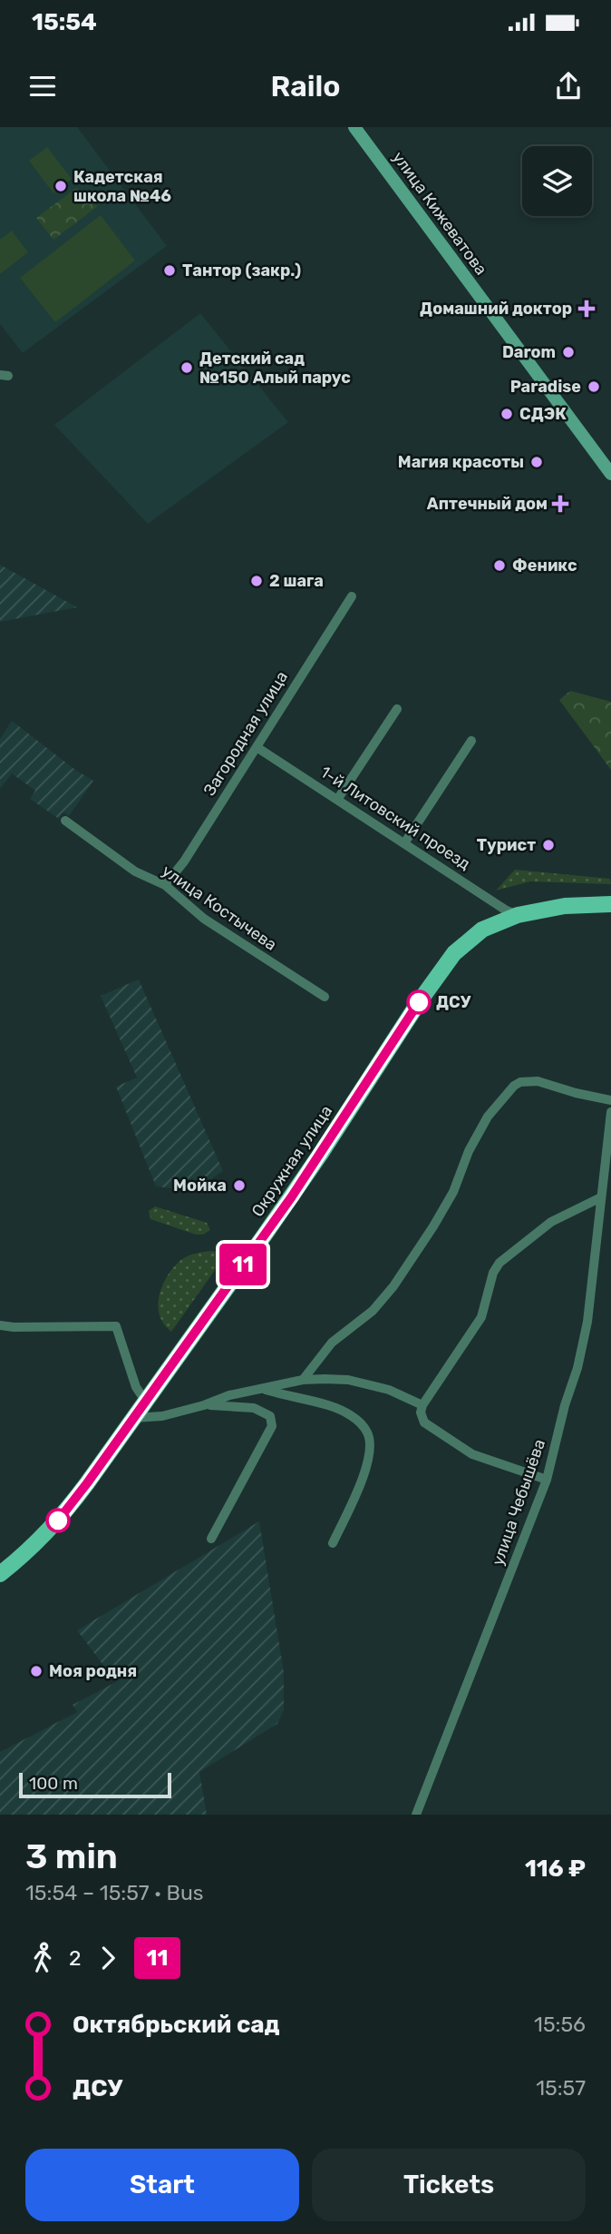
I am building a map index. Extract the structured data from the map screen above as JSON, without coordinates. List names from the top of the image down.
{
  "streets": {
    "main road": ["улица Кижеватова", "Окружная улица"],
    "street": [
      "Загородная улица",
      "1-й Литовский проезд",
      "улица Костычева",
      "улица Чебышёва"
    ]
  },
  "crossings": [
    ["Загородная улица", "1-й Литовский проезд"],
    ["Загородная улица", "улица Костычева"],
    ["1-й Литовский проезд", "Окружная улица"]
  ],
  "places": {
    "other": [
      "Кадетская школа №46",
      "Тантор (закр.)",
      "Darom",
      "Детский сад №150 Алый парус",
      "Paradise",
      "СДЭК",
      "Магия красоты",
      "Феникс",
      "2 шага",
      "Турист",
      "ДСУ",
      "Мойка",
      "Моя родня"
    ],
    "health": ["Домашний доктор", "Аптечный дом"]
  },
  "lines": ["bus line 11"],
  "scale_bar": "100 m",
  "page": {
    "status": "15:54",
    "header": "Railo",
    "on_map": "11",
    "scale": "100 m",
    "heading": ["3 min", "15:54 – 15:57 · Bus", "116 ₽"],
    "legs": ["2", "11"],
    "list": [
      {
        "name": "Октябрьский сад",
        "value": "15:56"
      },
      {
        "name": "ДСУ",
        "value": "15:57"
      }
    ],
    "buttons": ["Start", "Tickets"]
  }
}
